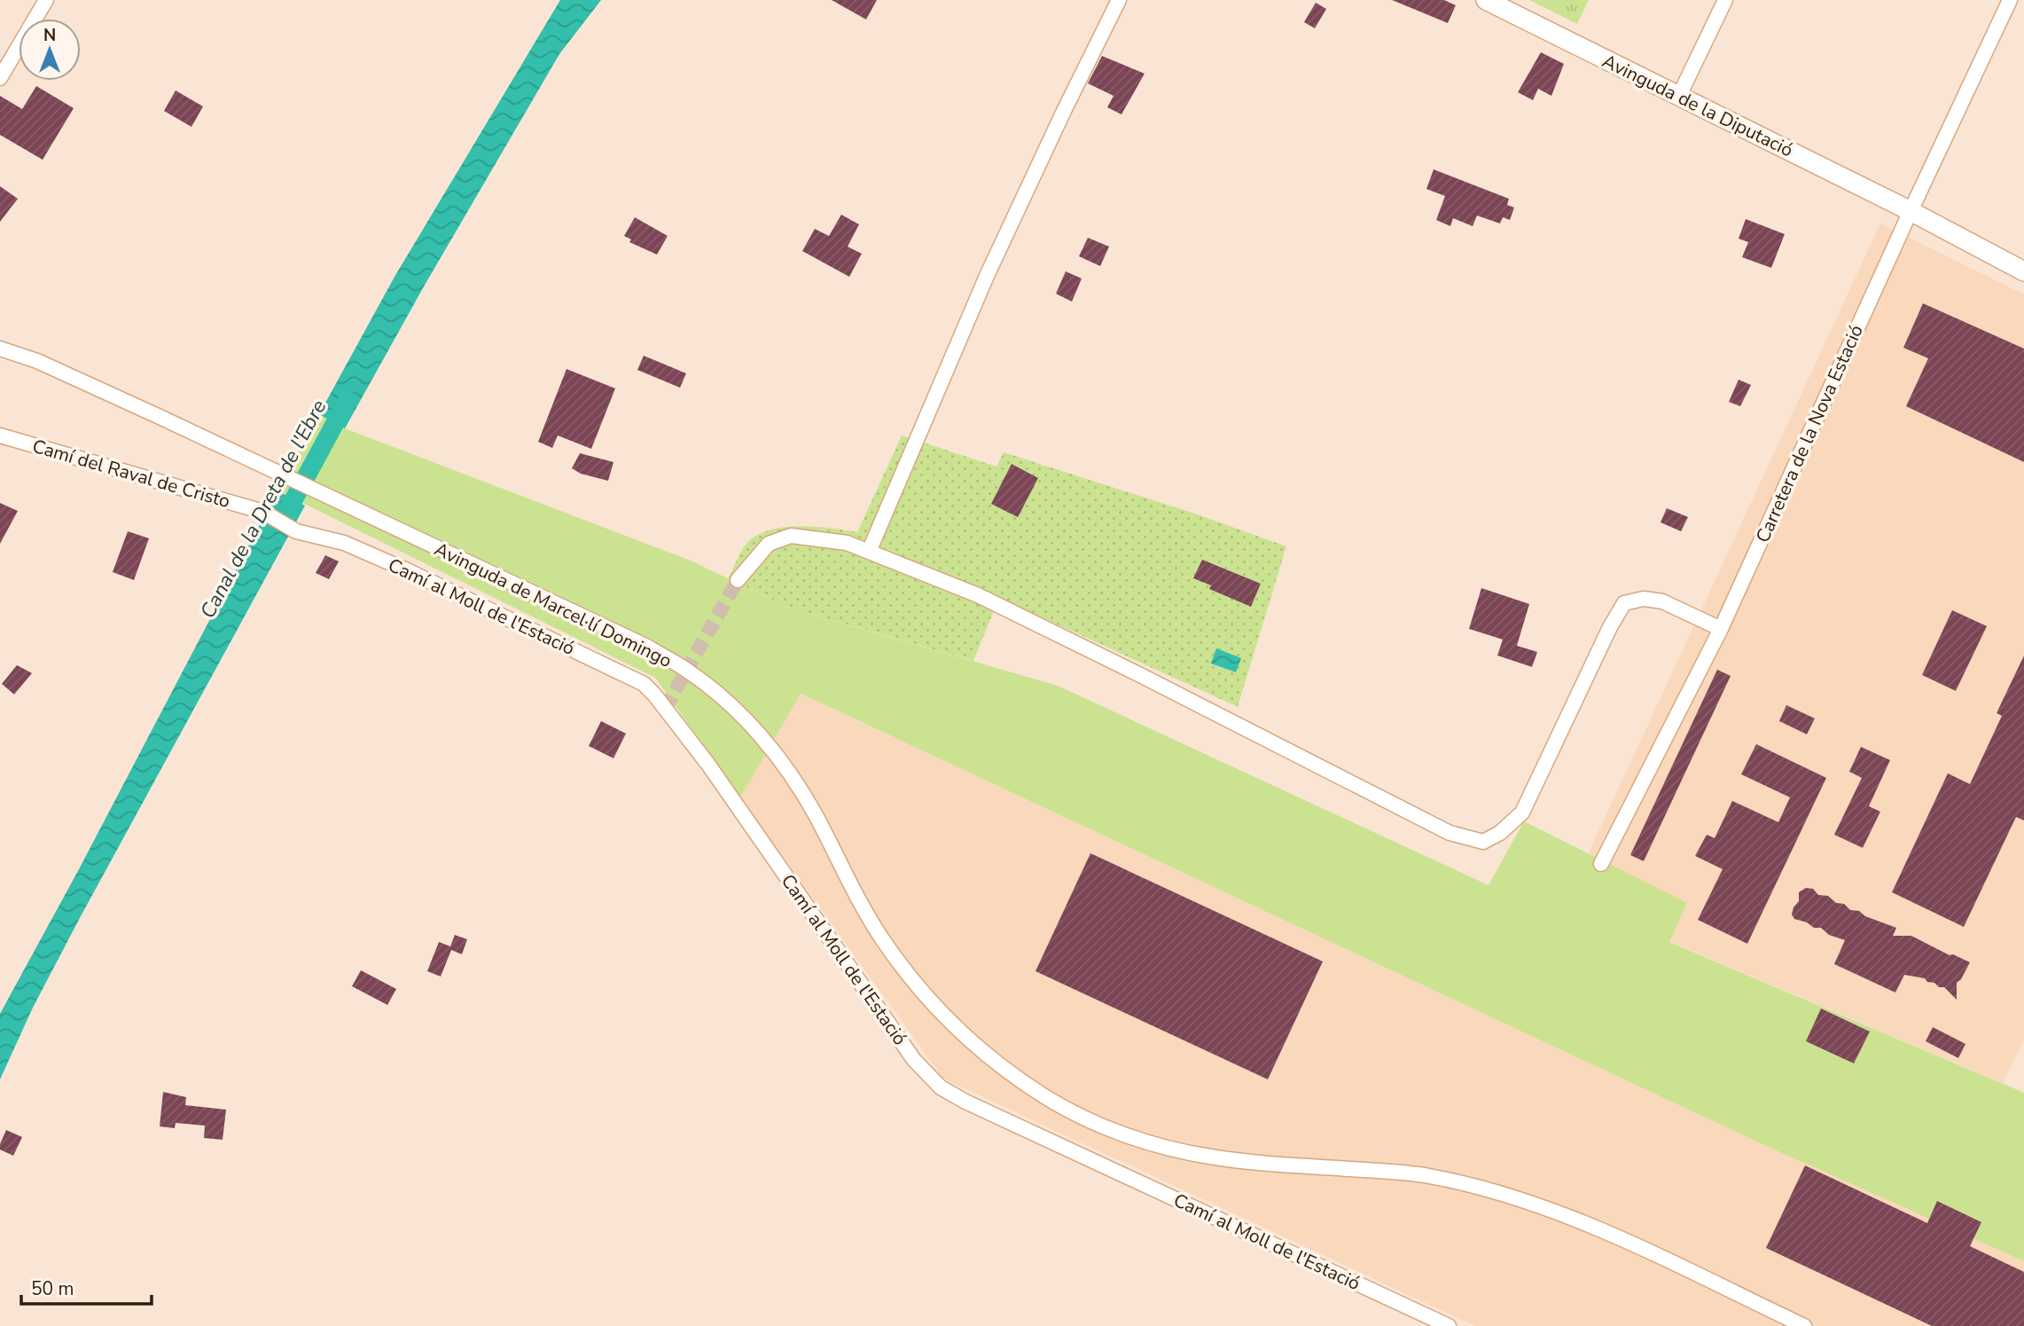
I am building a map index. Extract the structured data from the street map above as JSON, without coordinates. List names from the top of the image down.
{
  "streets": {
    "street": [
      "Avinguda de la Diputació",
      "Carretera de la Nova Estació",
      "Camí del Raval de Cristo",
      "Avinguda de Marcel·lí Domingo",
      "Camí al Moll de l'Estació"
    ]
  },
  "crossings": [
    ["Avinguda de la Diputació", "Carretera de la Nova Estació"],
    ["Camí del Raval de Cristo", "Camí al Moll de l'Estació"]
  ],
  "water": ["Canal de la Dreta de l'Ebre"],
  "scale_bar": "50 m",
  "north": "top"
}
